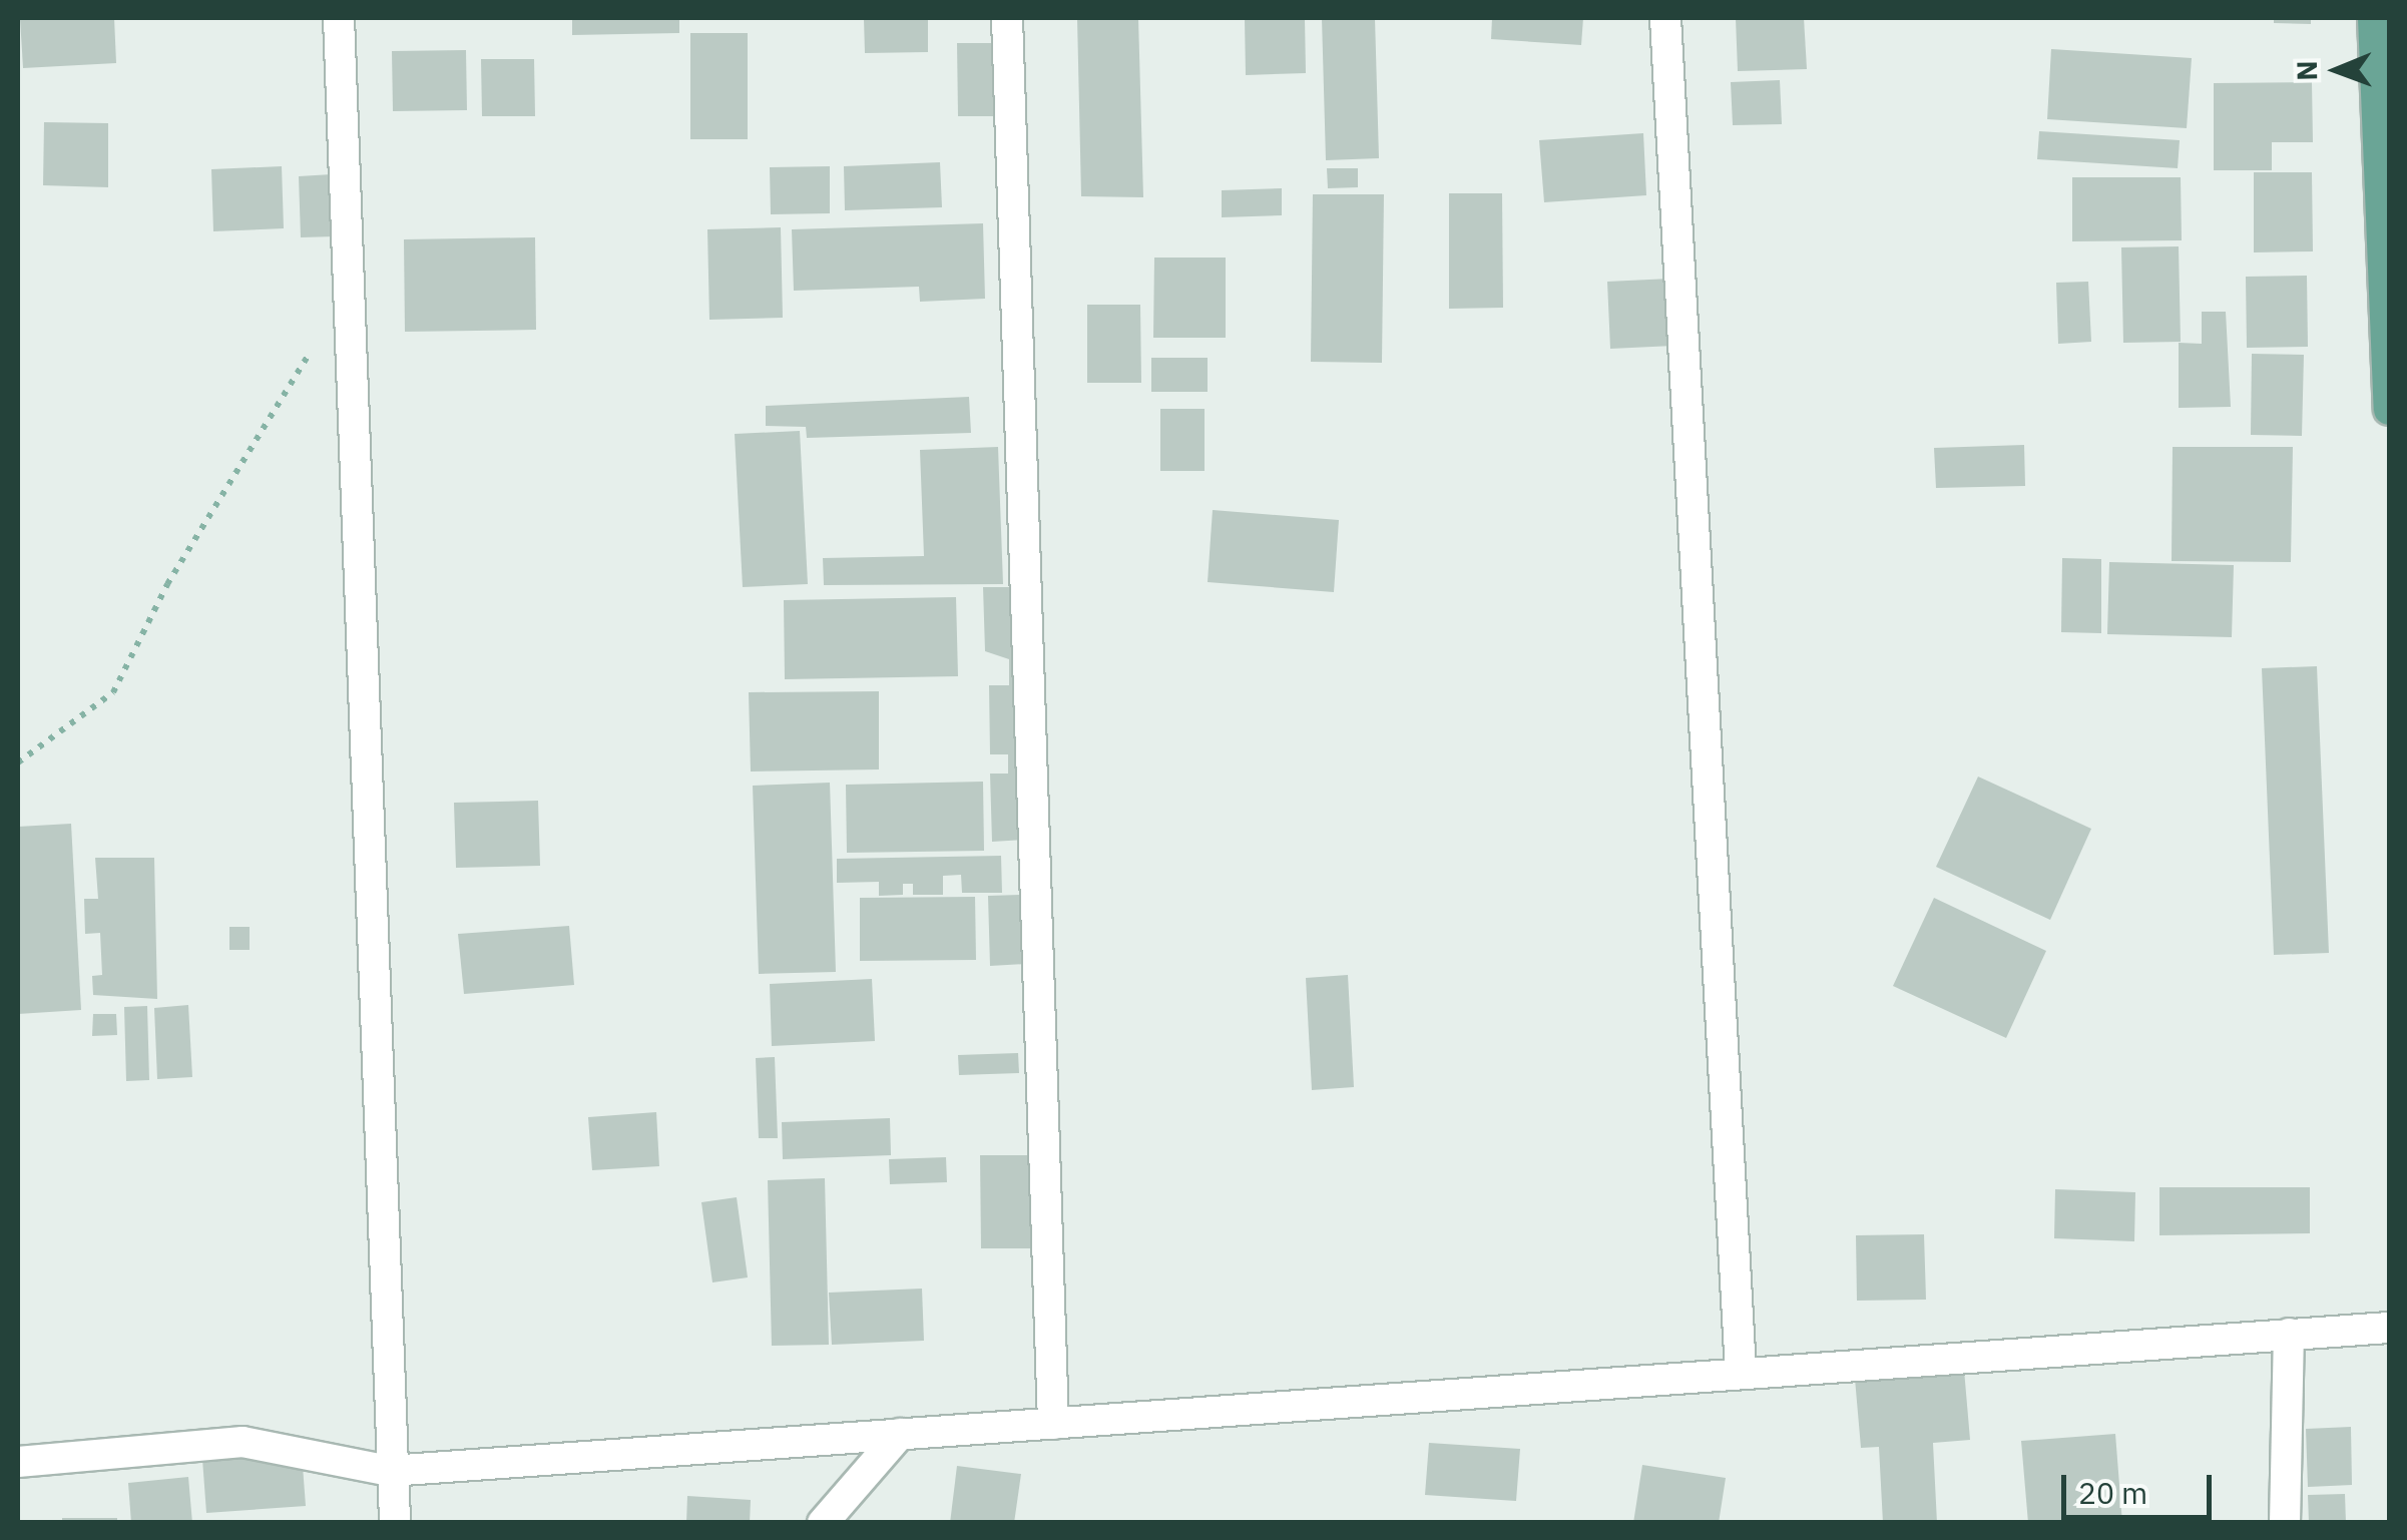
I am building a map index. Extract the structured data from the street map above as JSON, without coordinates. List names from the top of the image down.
{
  "scale_bar": "20 m",
  "north": "left"
}
